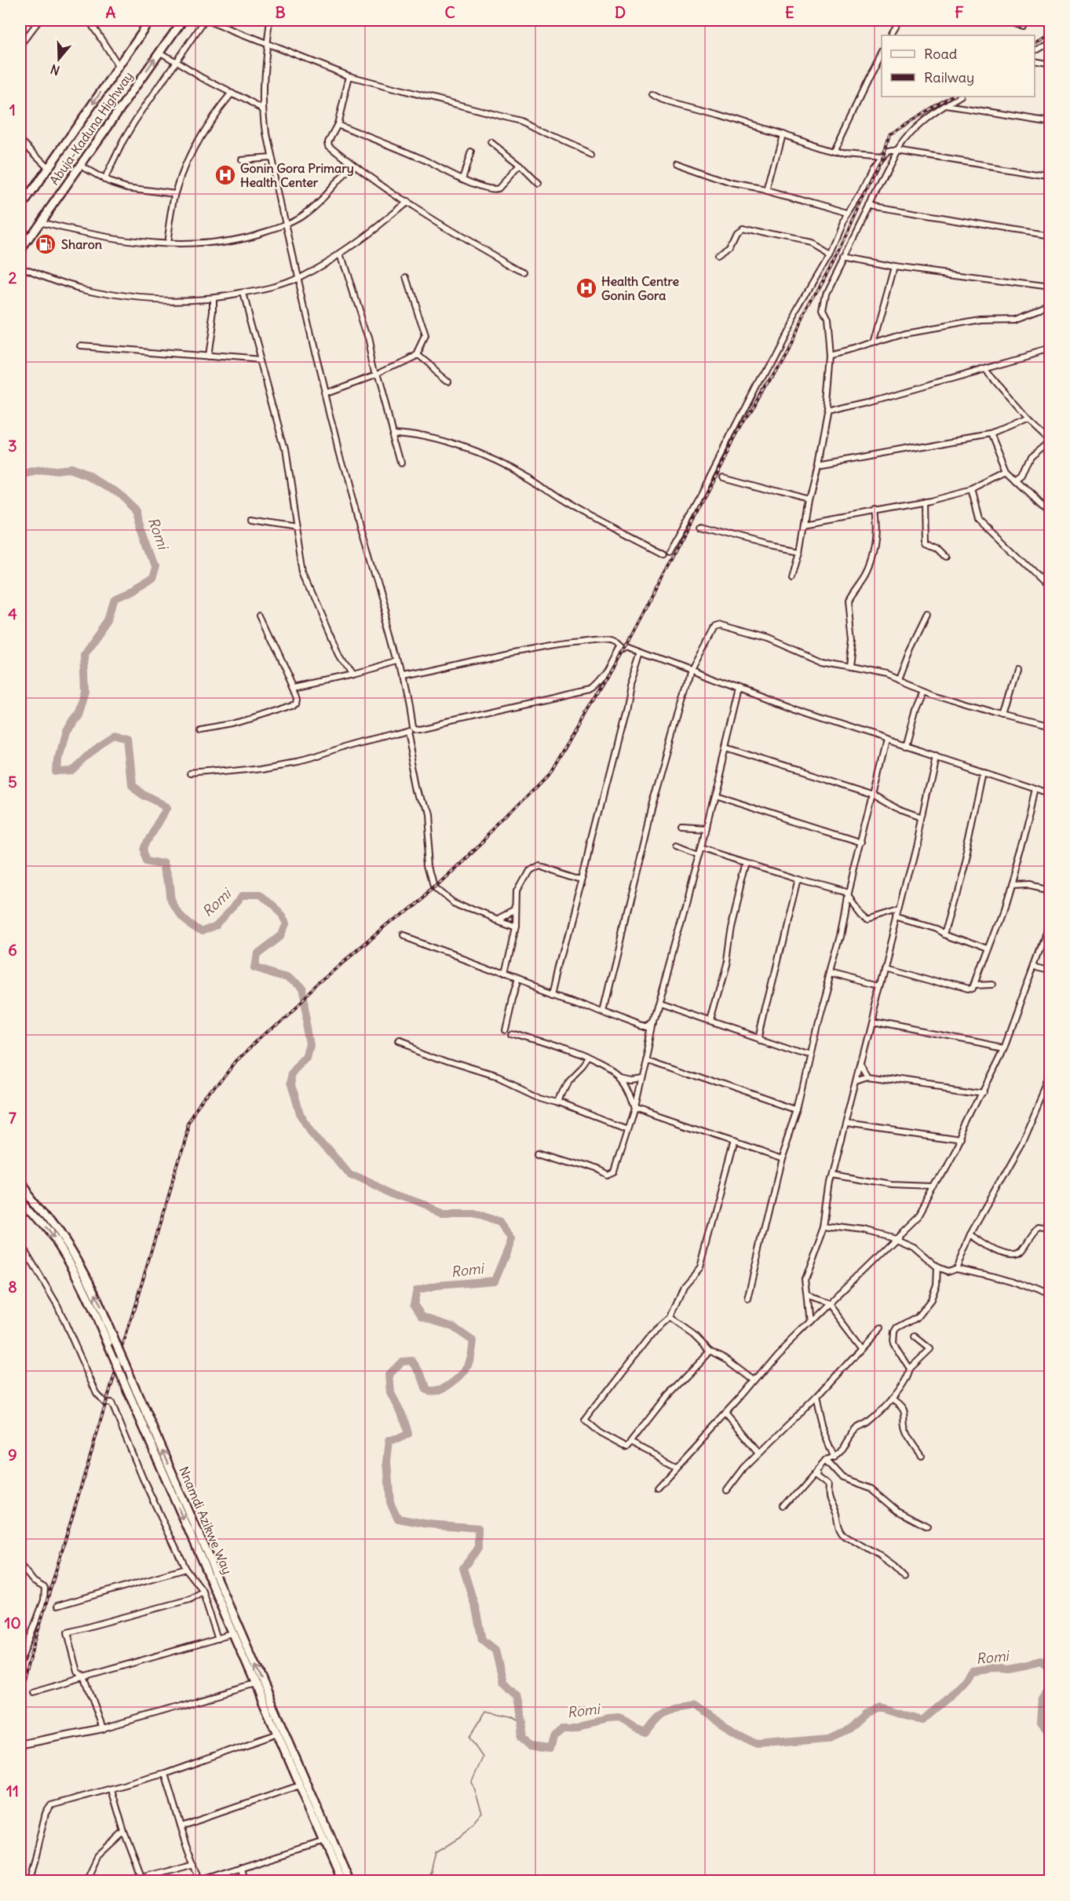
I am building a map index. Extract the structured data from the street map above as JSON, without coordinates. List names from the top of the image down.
{
  "streets": {
    "highway": ["Abuja-Kaduna Highway", "Nnamdi Azikwe Way"]
  },
  "water": ["Romi"],
  "places": {
    "hospital": ["Gonin Gora Primary Health Center", "Health Centre Gonin Gora"],
    "fuel station": ["Sharon"]
  },
  "legend": ["Road", "Railway"],
  "north": "bottom",
  "grid": {
    "columns": [
      "A",
      "B",
      "C",
      "D",
      "E",
      "F"
    ],
    "rows": [
      "1",
      "2",
      "3",
      "4",
      "5",
      "6",
      "7",
      "8",
      "9",
      "10",
      "11"
    ]
  }
}
